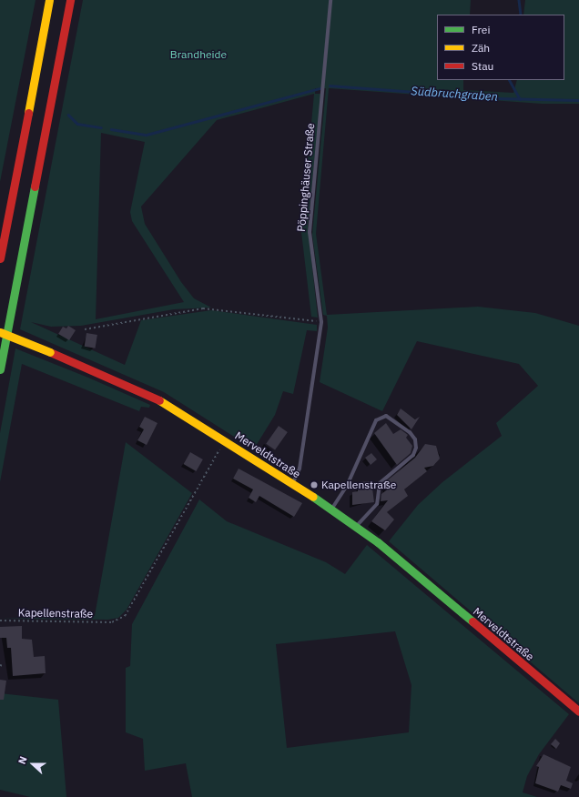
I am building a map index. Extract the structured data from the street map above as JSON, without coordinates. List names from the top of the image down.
{
  "streets": {
    "main road": ["Merveldtstraße"],
    "lane": ["Pöppinghäuser Straße"],
    "path": ["Kapellenstraße"]
  },
  "crossings": [
    ["Pöppinghäuser Straße", "Merveldtstraße"],
    ["Merveldtstraße", "Kapellenstraße"]
  ],
  "water": ["Südbruchgraben"],
  "parks": ["Brandheide"],
  "places": ["Kapellenstraße"],
  "legend": ["Frei", "Zäh", "Stau"],
  "north": "left"
}
